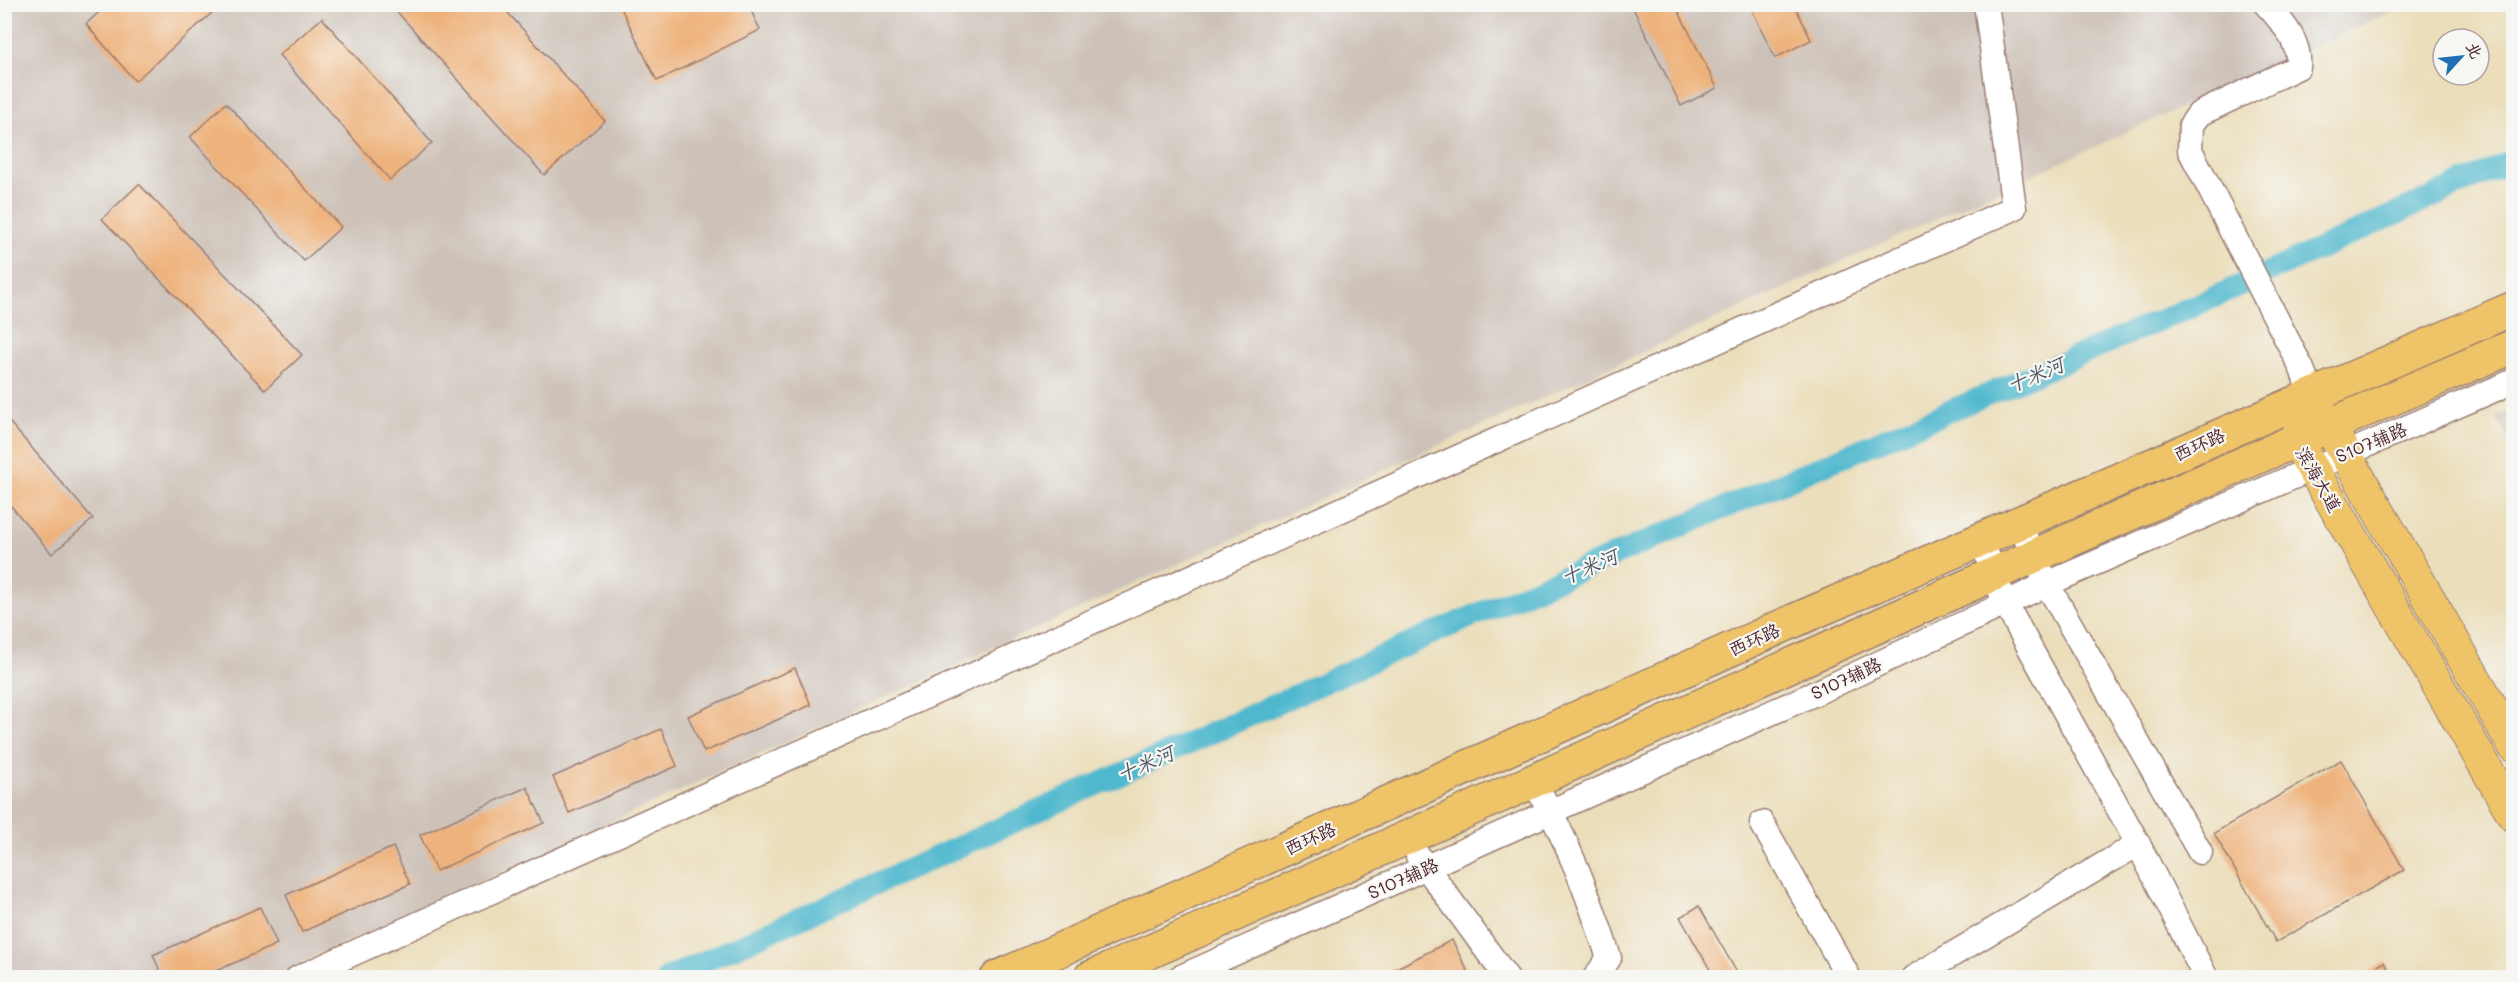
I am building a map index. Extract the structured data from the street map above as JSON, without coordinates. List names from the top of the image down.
{
  "streets": {
    "highway": ["西环路"],
    "main road": ["滨海大道"],
    "street": ["S107辅路"]
  },
  "crossings": [
    ["S107辅路", "西环路"],
    ["S107辅路", "滨海大道"],
    ["西环路", "滨海大道"]
  ],
  "water": ["十米河"],
  "north": "top right"
}
